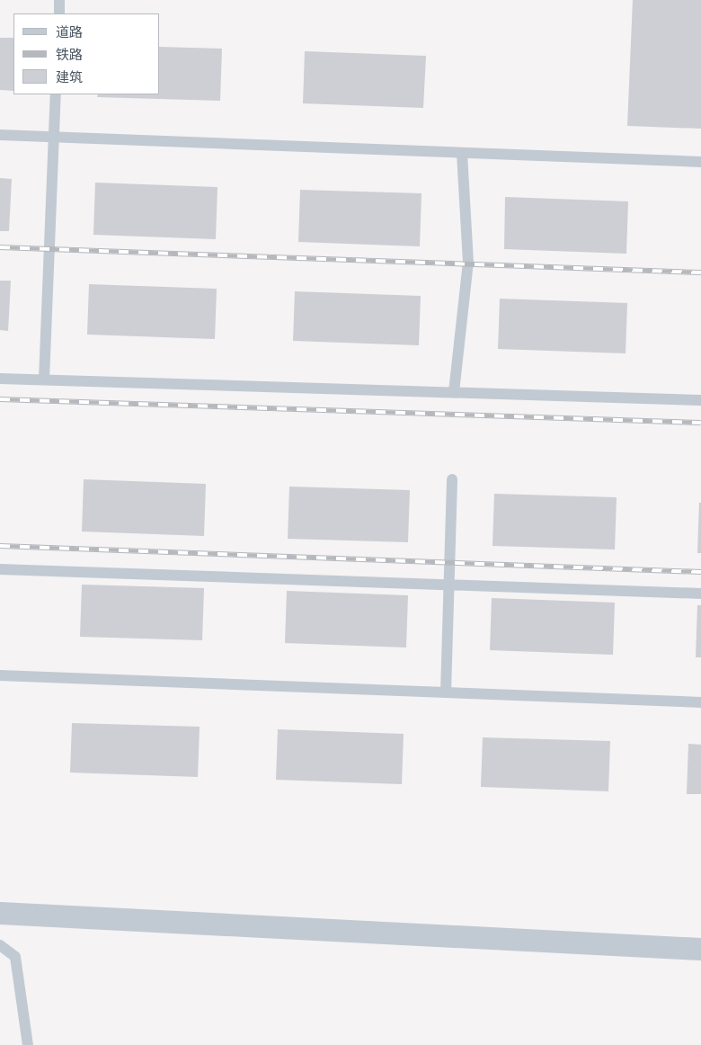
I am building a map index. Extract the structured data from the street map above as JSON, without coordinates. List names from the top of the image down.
{
  "legend": ["道路", "铁路", "建筑"]
}
